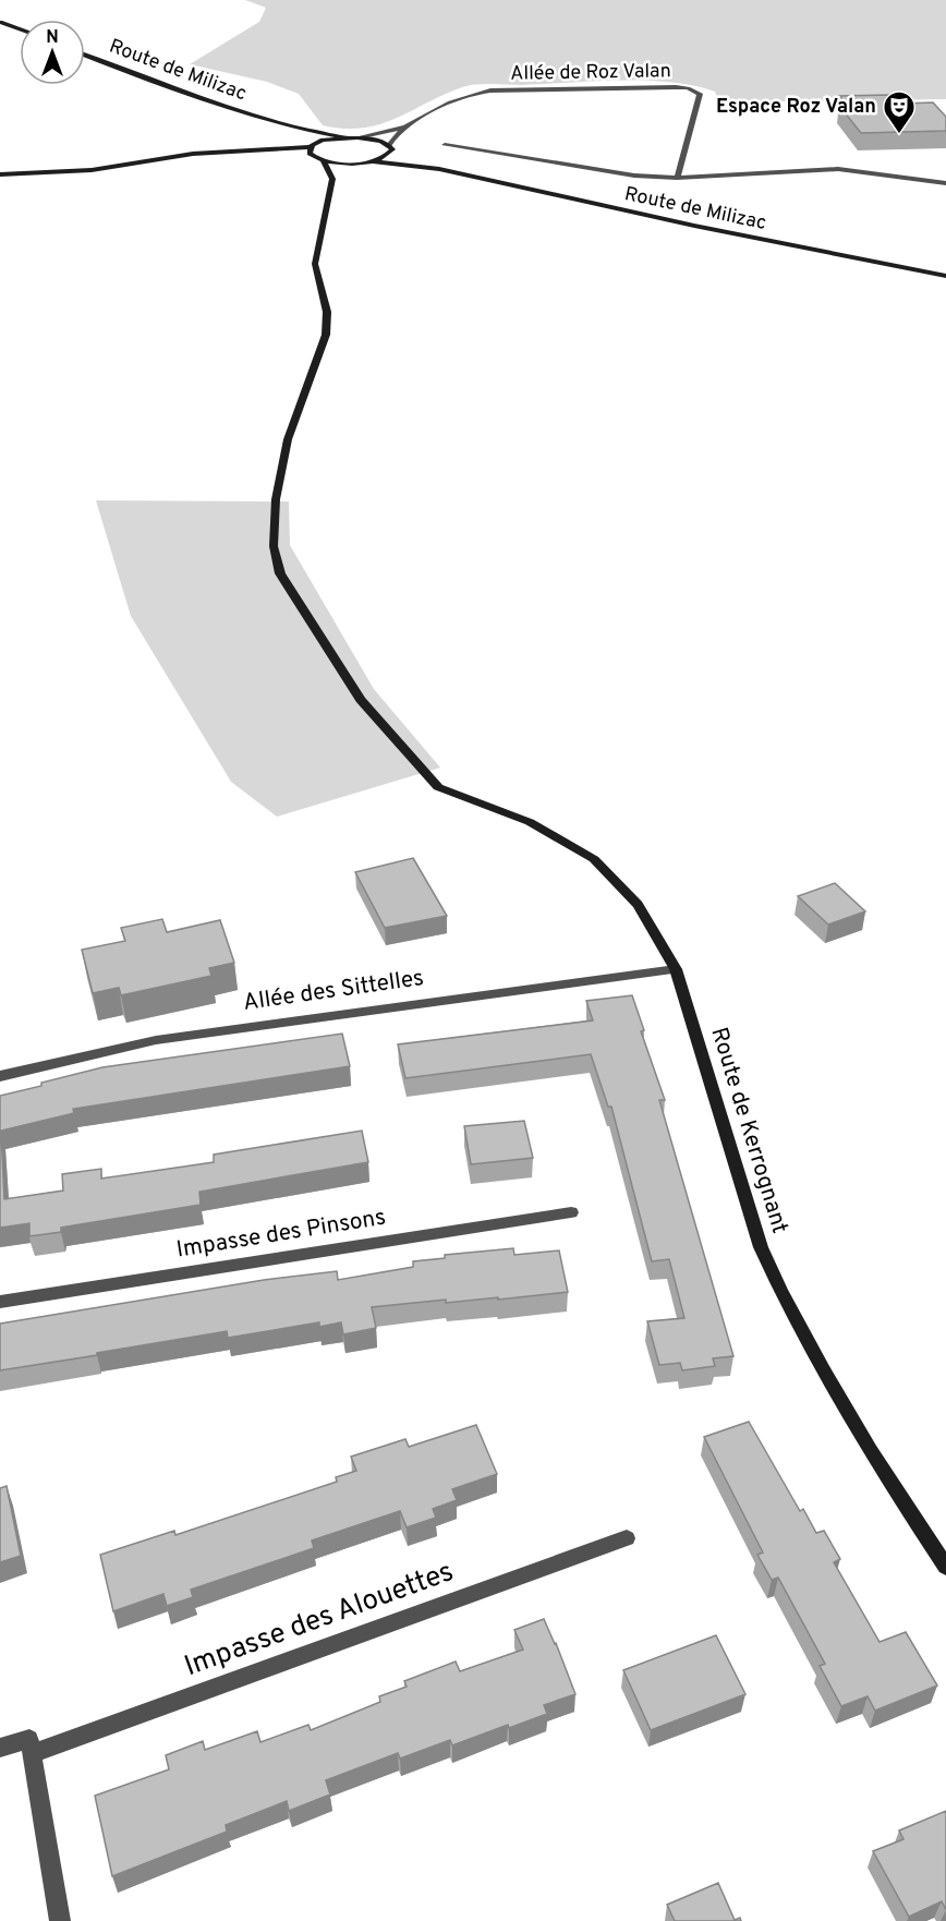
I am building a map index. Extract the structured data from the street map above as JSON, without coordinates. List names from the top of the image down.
{
  "streets": {
    "street": [
      "Route de Milizac",
      "Allée de Roz Valan",
      "Allée des Sittelles",
      "Route de Kerrognant",
      "Impasse des Pinsons",
      "Impasse des Alouettes"
    ]
  },
  "crossings": [
    ["Route de Milizac", "Allée de Roz Valan"],
    ["Allée des Sittelles", "Route de Kerrognant"]
  ],
  "places": {
    "theatre": ["Espace Roz Valan"]
  },
  "north": "top"
}
